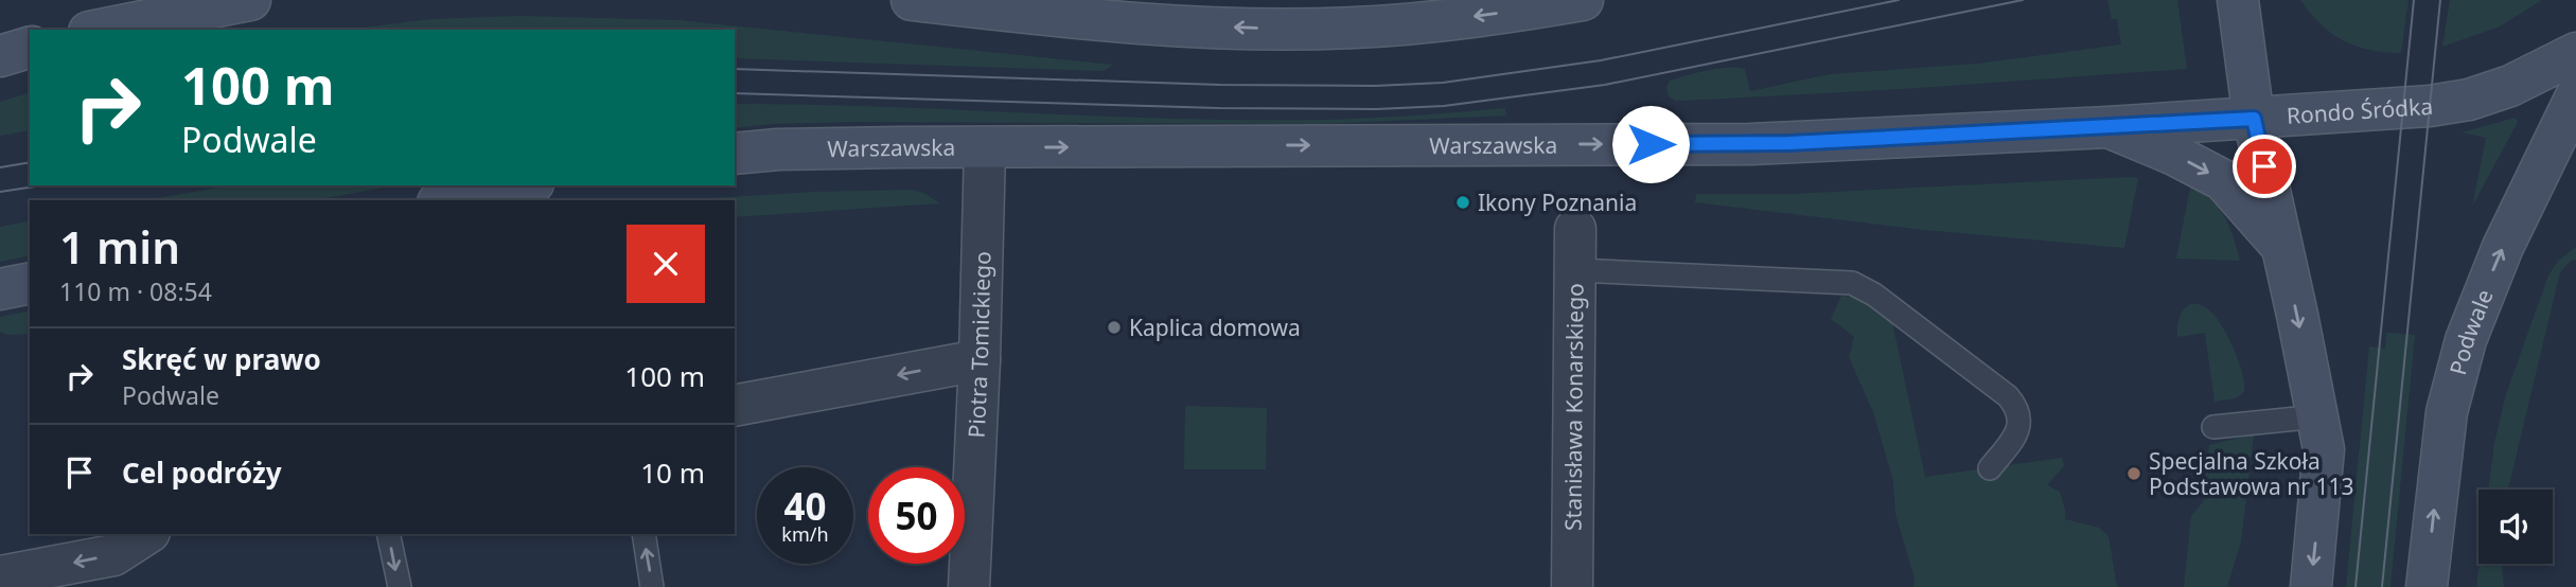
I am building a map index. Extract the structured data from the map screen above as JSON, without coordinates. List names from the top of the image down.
{
  "streets": {
    "main road": ["Rondo Śródka", "Warszawska", "Podwale"],
    "street": ["Piotra Tomickiego", "Stanisława Konarskiego"]
  },
  "crossings": [
    ["Rondo Śródka", "Warszawska"],
    ["Warszawska", "Piotra Tomickiego"]
  ],
  "places": ["Ikony Poznania", "Kaplica domowa", "Specjalna Szkoła Podstawowa nr 113"],
  "page": {
    "turn": ["100 m", "Podwale"],
    "heading": ["1 min", "110 m · 08:54"],
    "list": [
      {
        "name": "Skręć w prawo",
        "note": "Podwale",
        "value": "100 m"
      },
      {
        "name": "Cel podróży",
        "value": "10 m"
      }
    ],
    "speed": "40 km/h",
    "limit": "50"
  }
}
